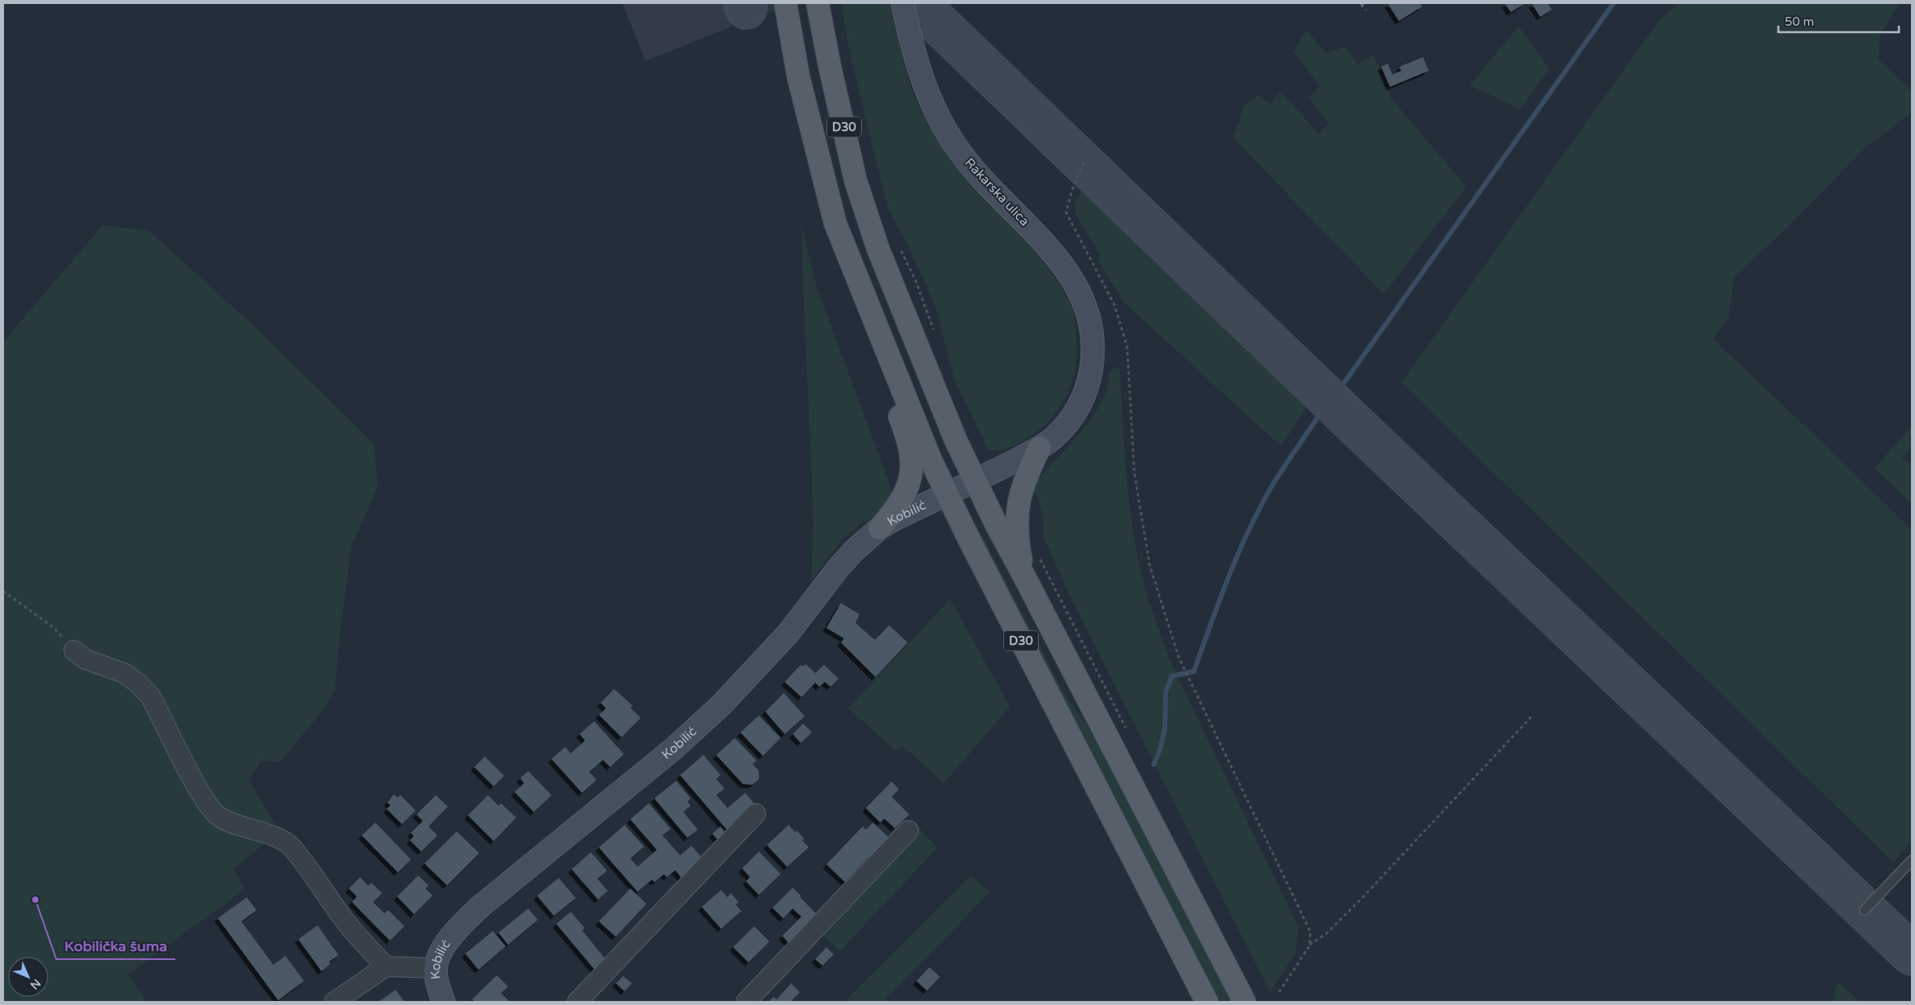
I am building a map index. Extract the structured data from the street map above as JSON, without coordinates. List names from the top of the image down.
{
  "streets": {
    "main road": ["D30", "Rakarska ulica", "Kobilić"]
  },
  "crossings": [
    ["D30", "Kobilić"],
    ["Rakarska ulica", "Kobilić"]
  ],
  "places": ["Kobilička šuma"],
  "scale_bar": "50 m",
  "north": "bottom right"
}
